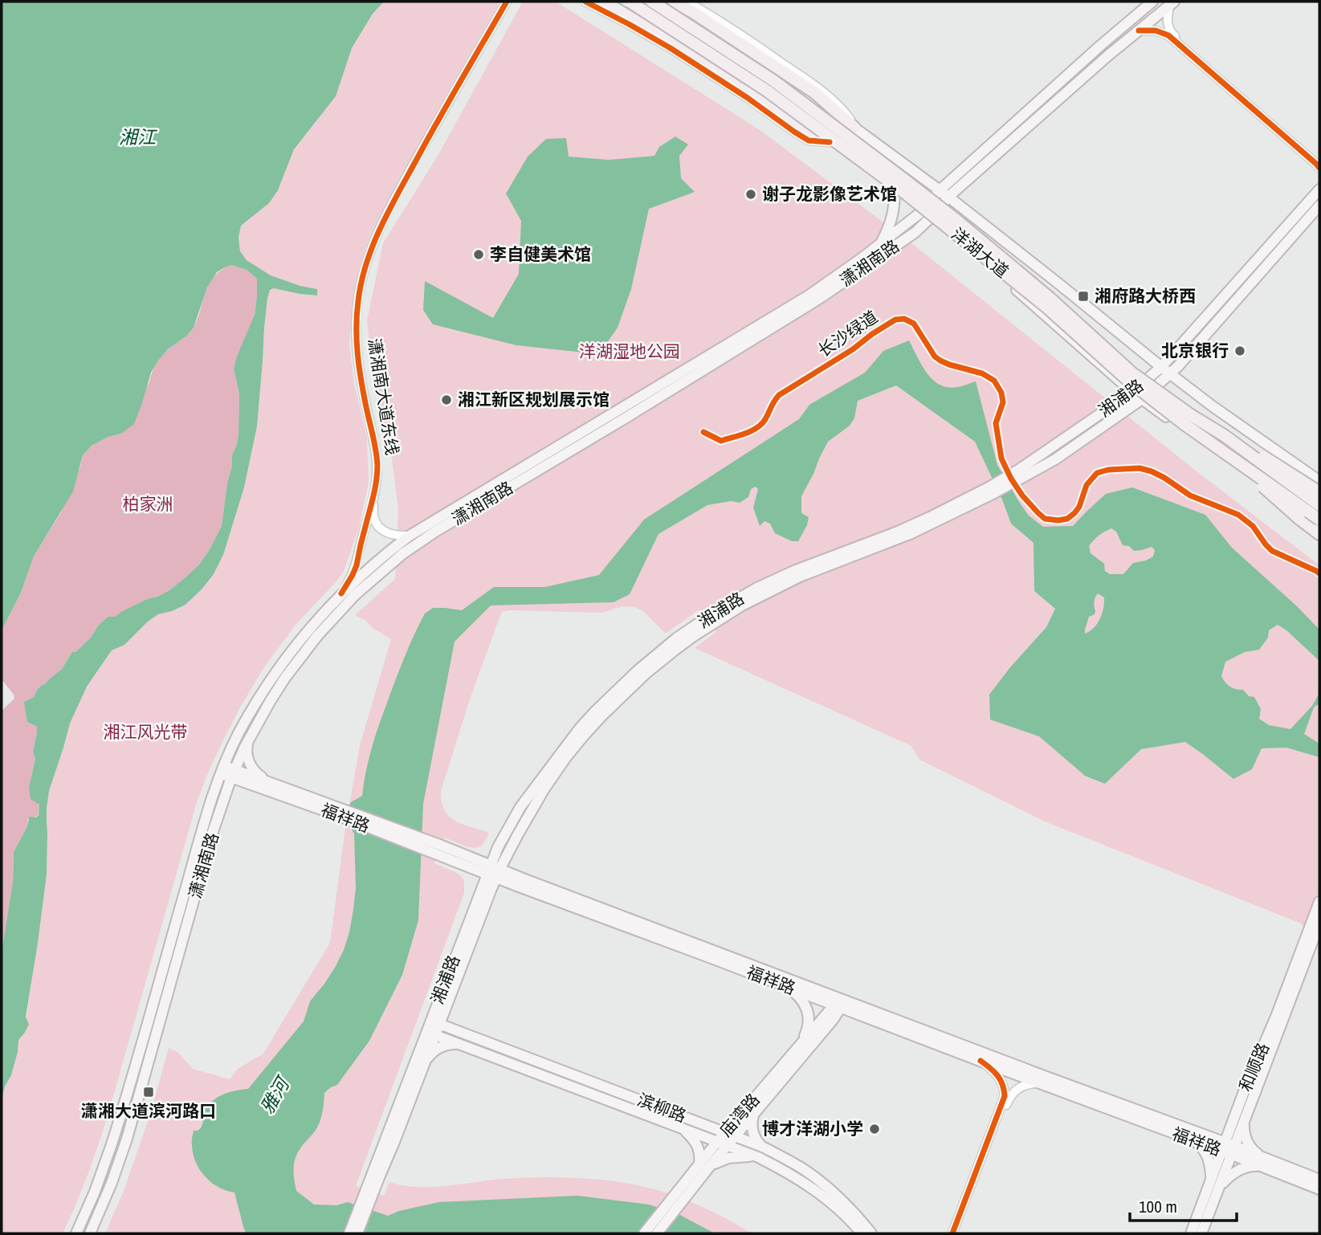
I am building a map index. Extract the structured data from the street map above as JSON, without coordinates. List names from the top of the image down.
{
  "streets": {
    "highway": ["洋湖大道"],
    "main road": [
      "潇湘南路",
      "湘浦路",
      "福祥路",
      "和顺路",
      "滨柳路",
      "庙湾路"
    ],
    "street": ["潇湘南大道东线"],
    "cycle path": ["长沙绿道"]
  },
  "crossings": [
    ["潇湘南路", "潇湘南大道东线"],
    ["潇湘南路", "福祥路"],
    ["湘浦路", "福祥路"],
    ["湘浦路", "滨柳路"],
    ["福祥路", "和顺路"],
    ["福祥路", "庙湾路"],
    ["滨柳路", "庙湾路"]
  ],
  "water": ["湘江", "雅河"],
  "parks": ["洋湖湿地公园", "柏家洲", "湘江风光带"],
  "places": {
    "other": [
      "谢子龙影像艺术馆",
      "李自健美术馆",
      "北京银行",
      "湘江新区规划展示馆",
      "博才洋湖小学"
    ],
    "transit": ["湘府路大桥西", "潇湘大道滨河路口"]
  },
  "scale_bar": "100 m"
}
